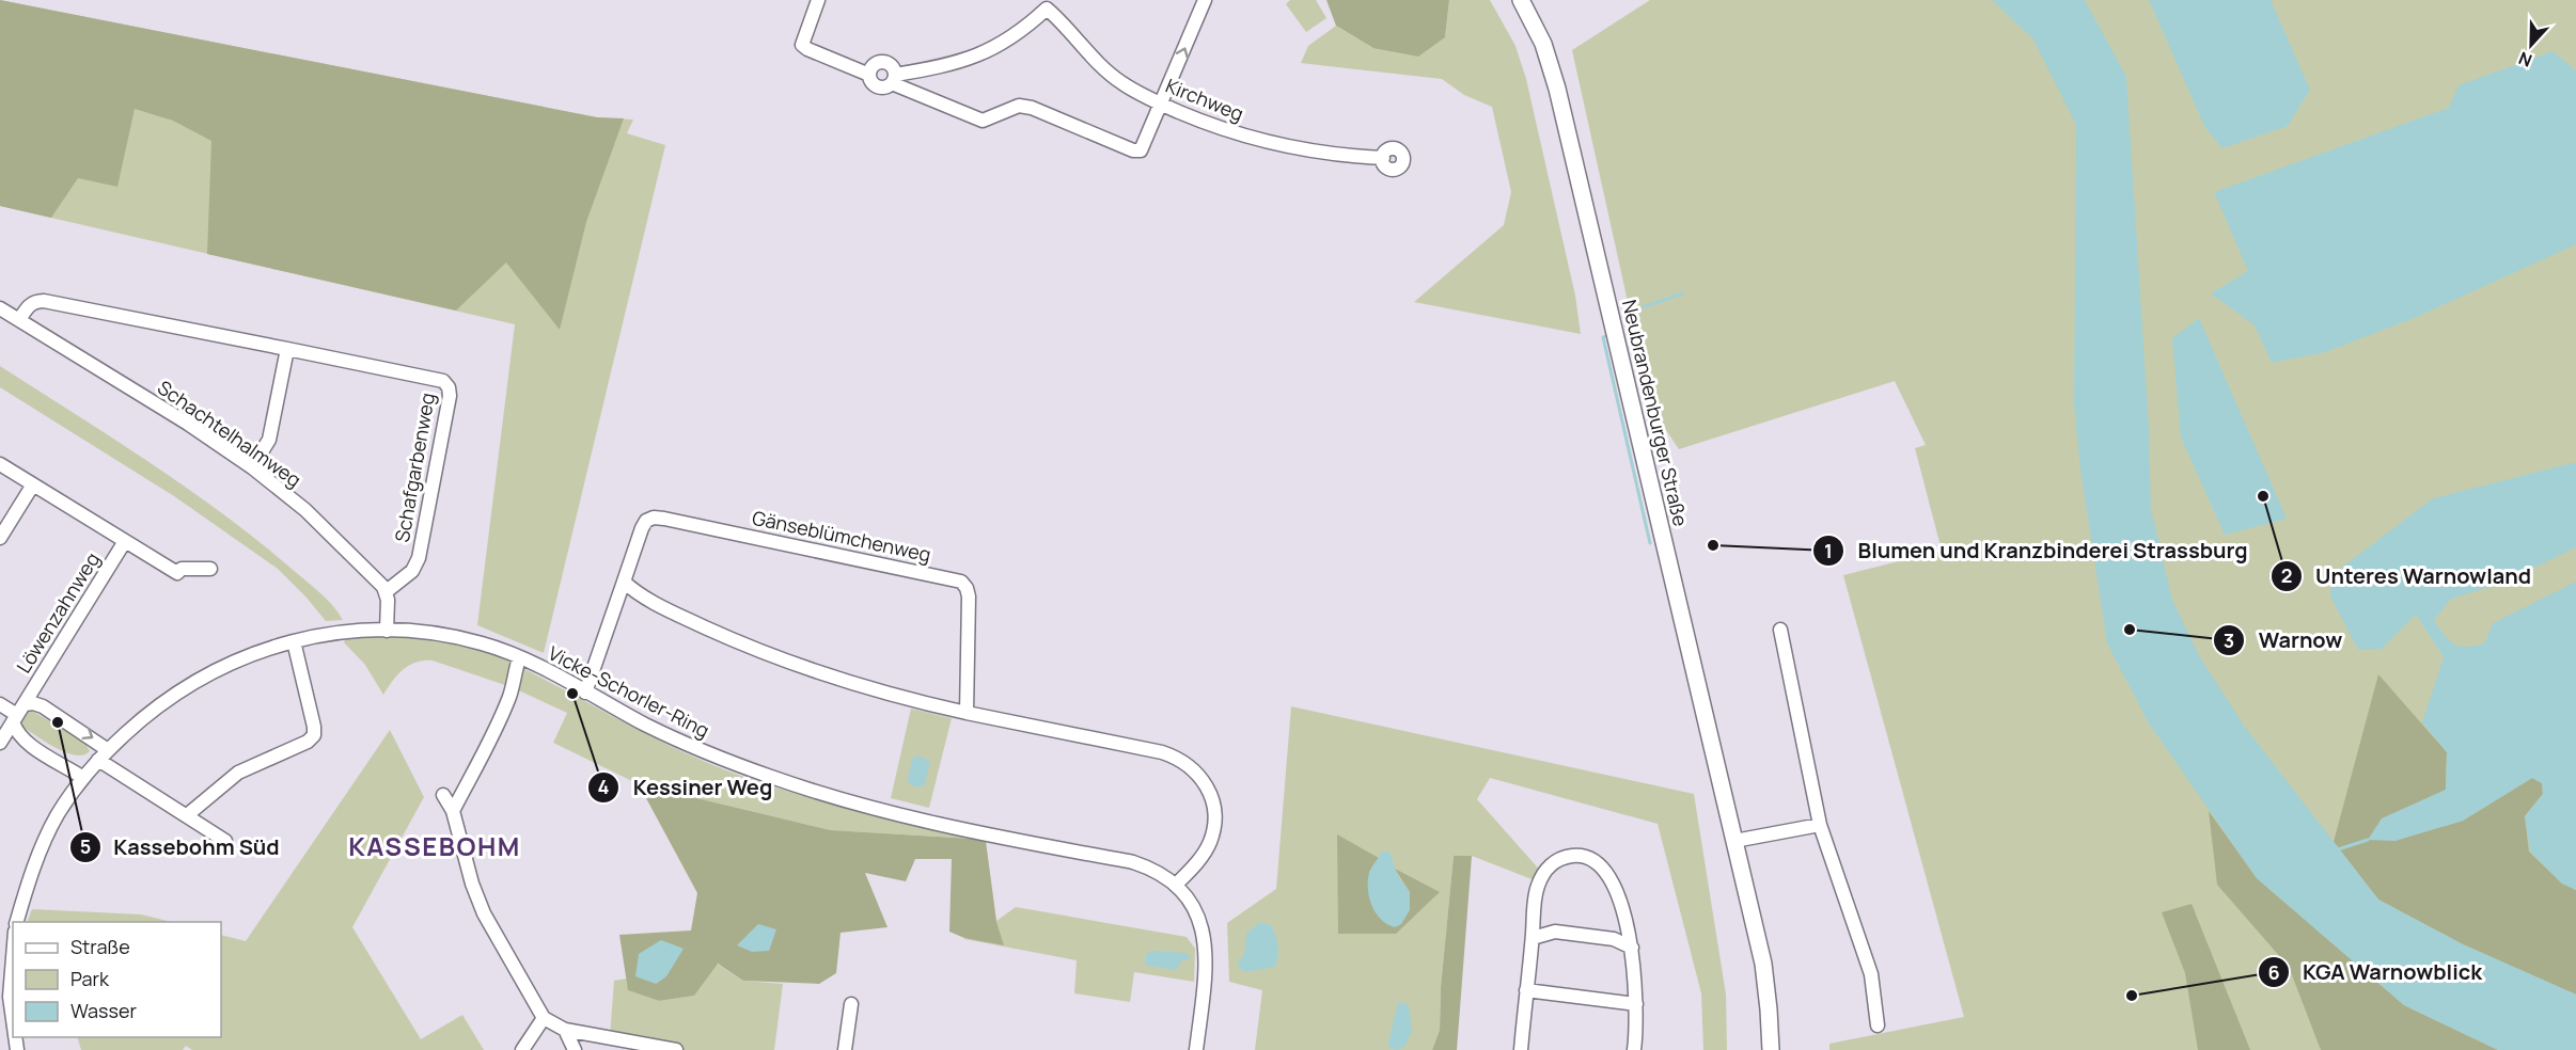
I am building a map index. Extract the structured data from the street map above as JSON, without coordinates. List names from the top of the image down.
{
  "streets": {
    "main road": ["Neubrandenburger Straße"],
    "street": [
      "Kirchweg",
      "Schachtelhalmweg",
      "Schafgarbenweg",
      "Gänseblümchenweg",
      "Löwenzahnweg",
      "Vicke-Schorler-Ring"
    ]
  },
  "crossings": [
    ["Schachtelhalmweg", "Schafgarbenweg"],
    ["Gänseblümchenweg", "Vicke-Schorler-Ring"]
  ],
  "districts": ["KASSEBOHM"],
  "places": [
    "Unteres Warnowland",
    "Blumen und Kranzbinderei Strassburg",
    "Warnow",
    "Kessiner Weg",
    "Kassebohm Süd",
    "KGA Warnowblick"
  ],
  "legend": ["Straße", "Park", "Wasser"],
  "north": "bottom"
}
